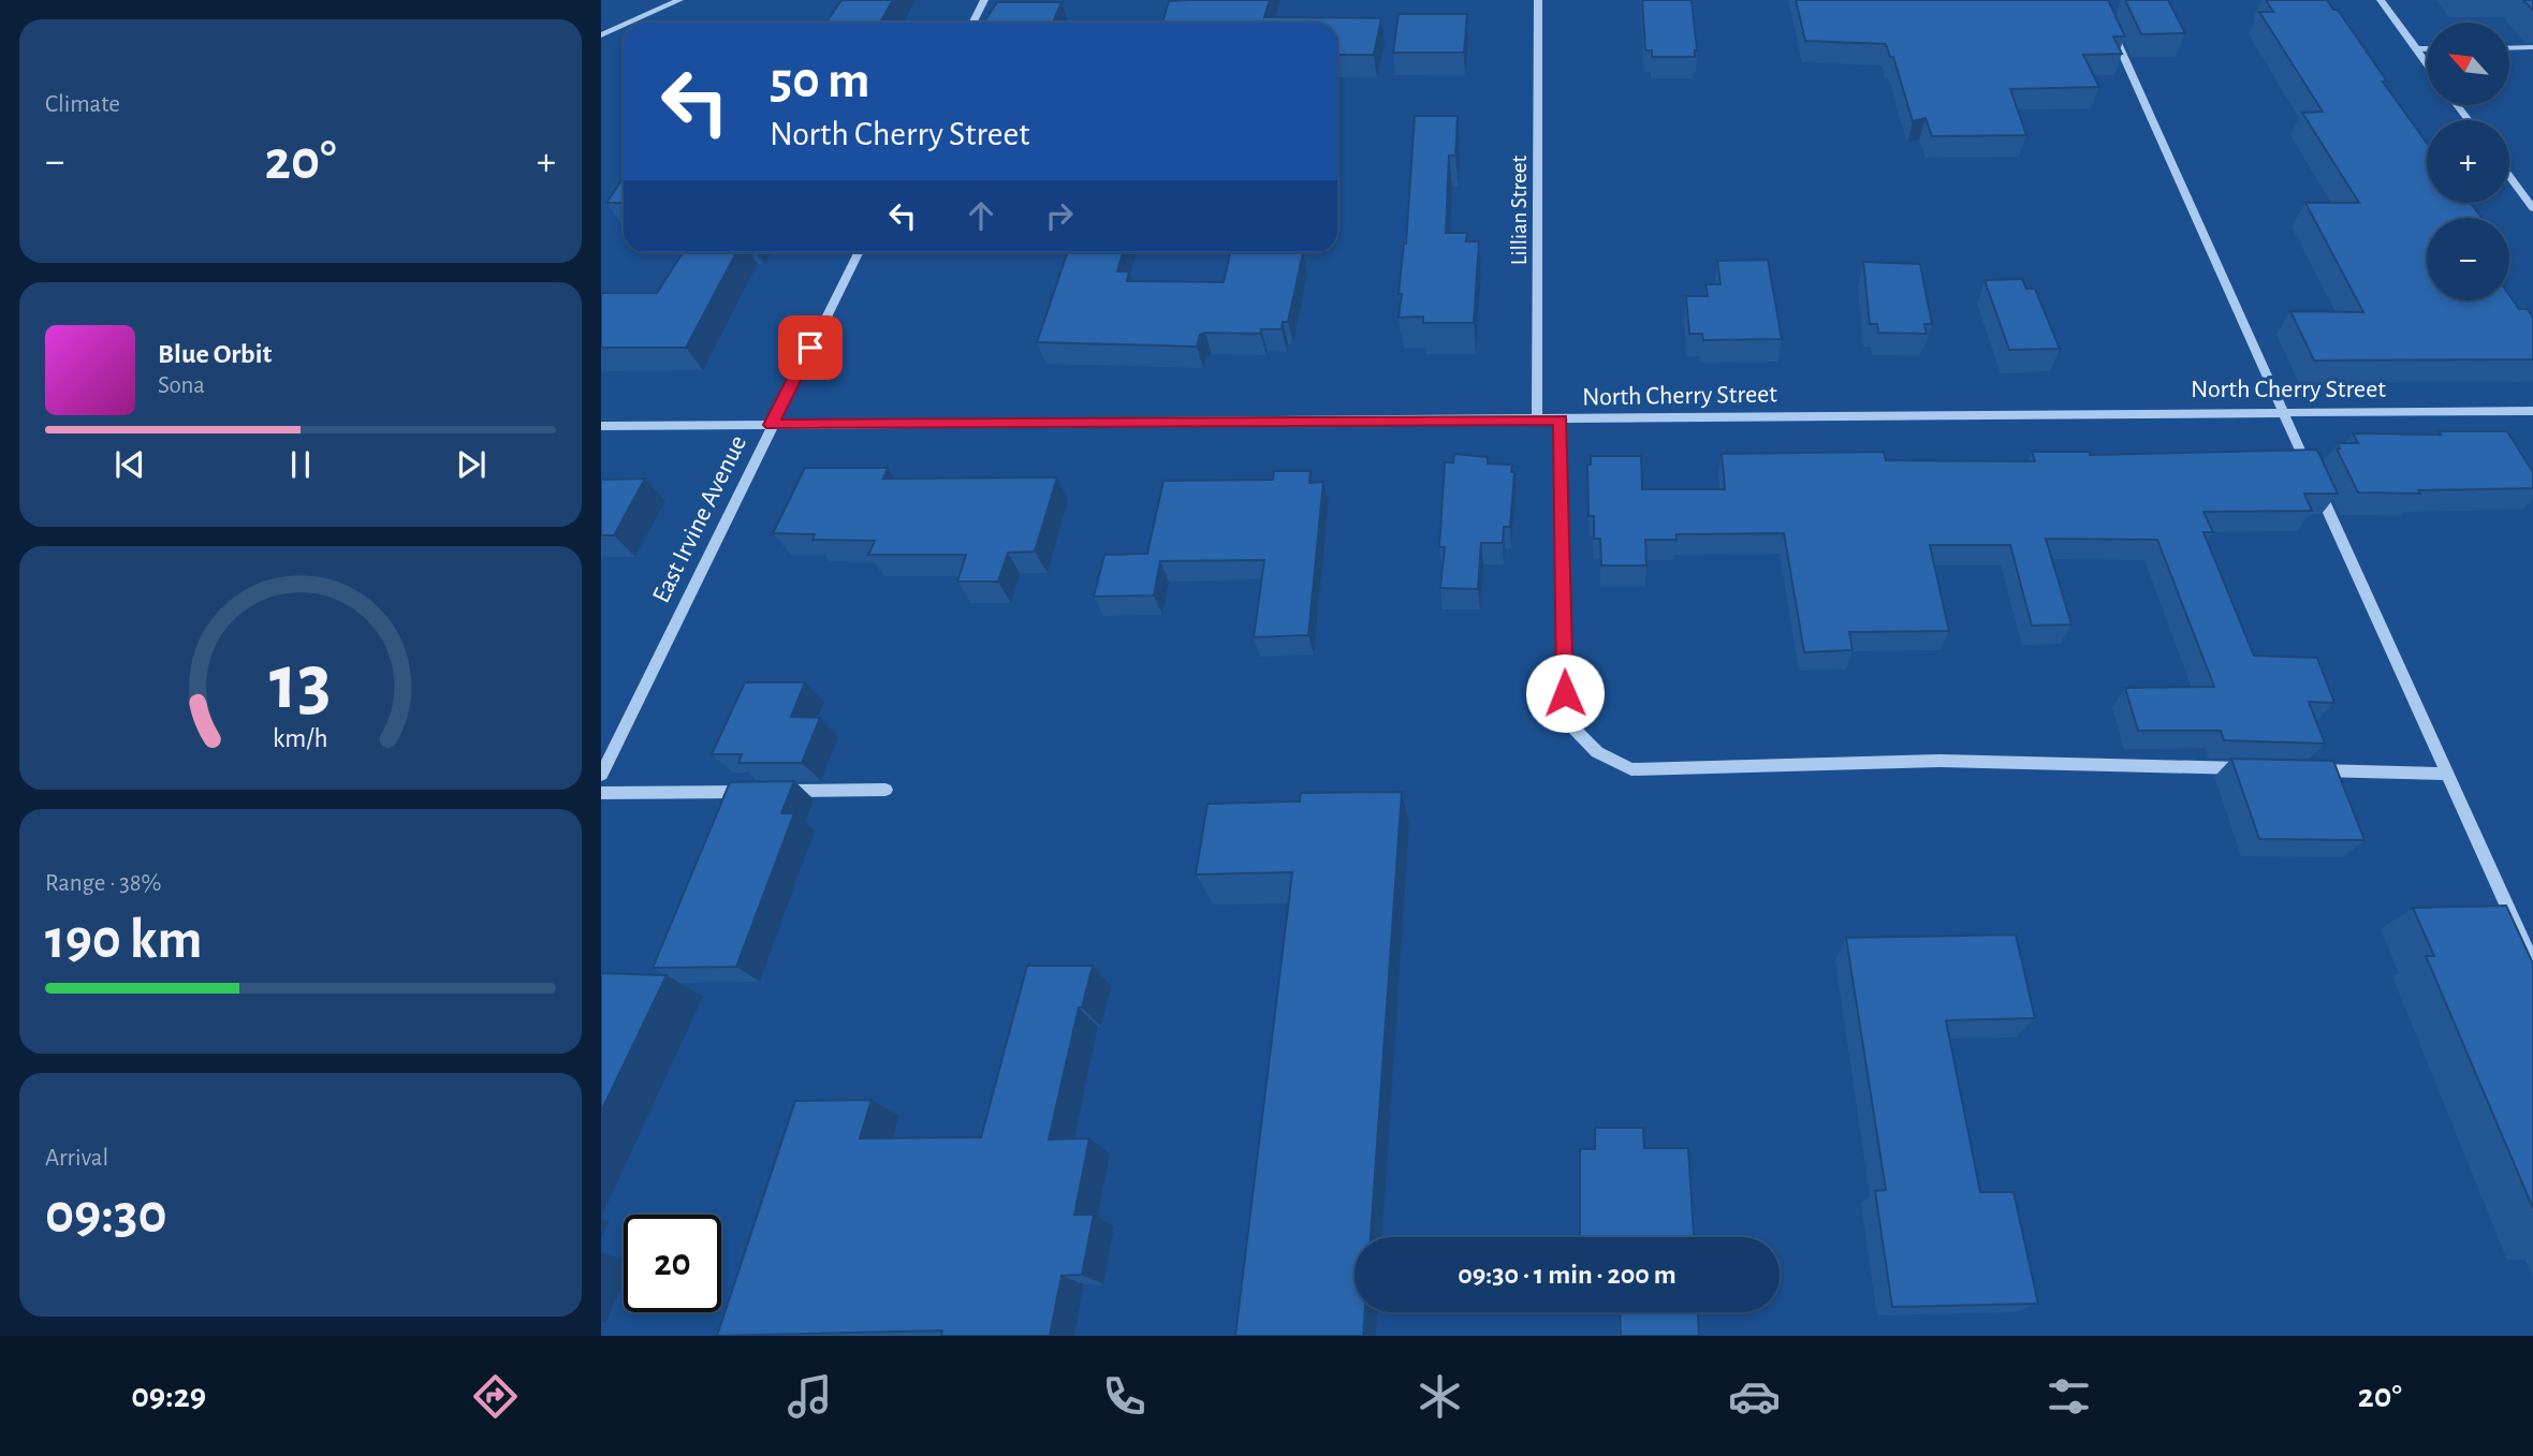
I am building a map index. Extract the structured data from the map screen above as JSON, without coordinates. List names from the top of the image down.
{
  "streets": {
    "street": ["Lillian Street", "North Cherry Street", "East Irvine Avenue"]
  },
  "crossings": [
    ["Lillian Street", "North Cherry Street"],
    ["North Cherry Street", "East Irvine Avenue"]
  ],
  "north": "top left",
  "page": {
    "tile": [
      "Climate",
      ["Range · 38%", "190 km"],
      ["Arrival", "09:30"]
    ],
    "map_buttons": ["+", "−"],
    "turn": ["50 m", "North Cherry Street"],
    "heat": ["−", "20°", "+"],
    "song": ["Blue Orbit", "Sona"],
    "limit": "20",
    "trip": "09:30 · 1 min · 200 m",
    "tabs": ["09:29", "20°"],
    "gauge": ["13", "km/h"]
  }
}
